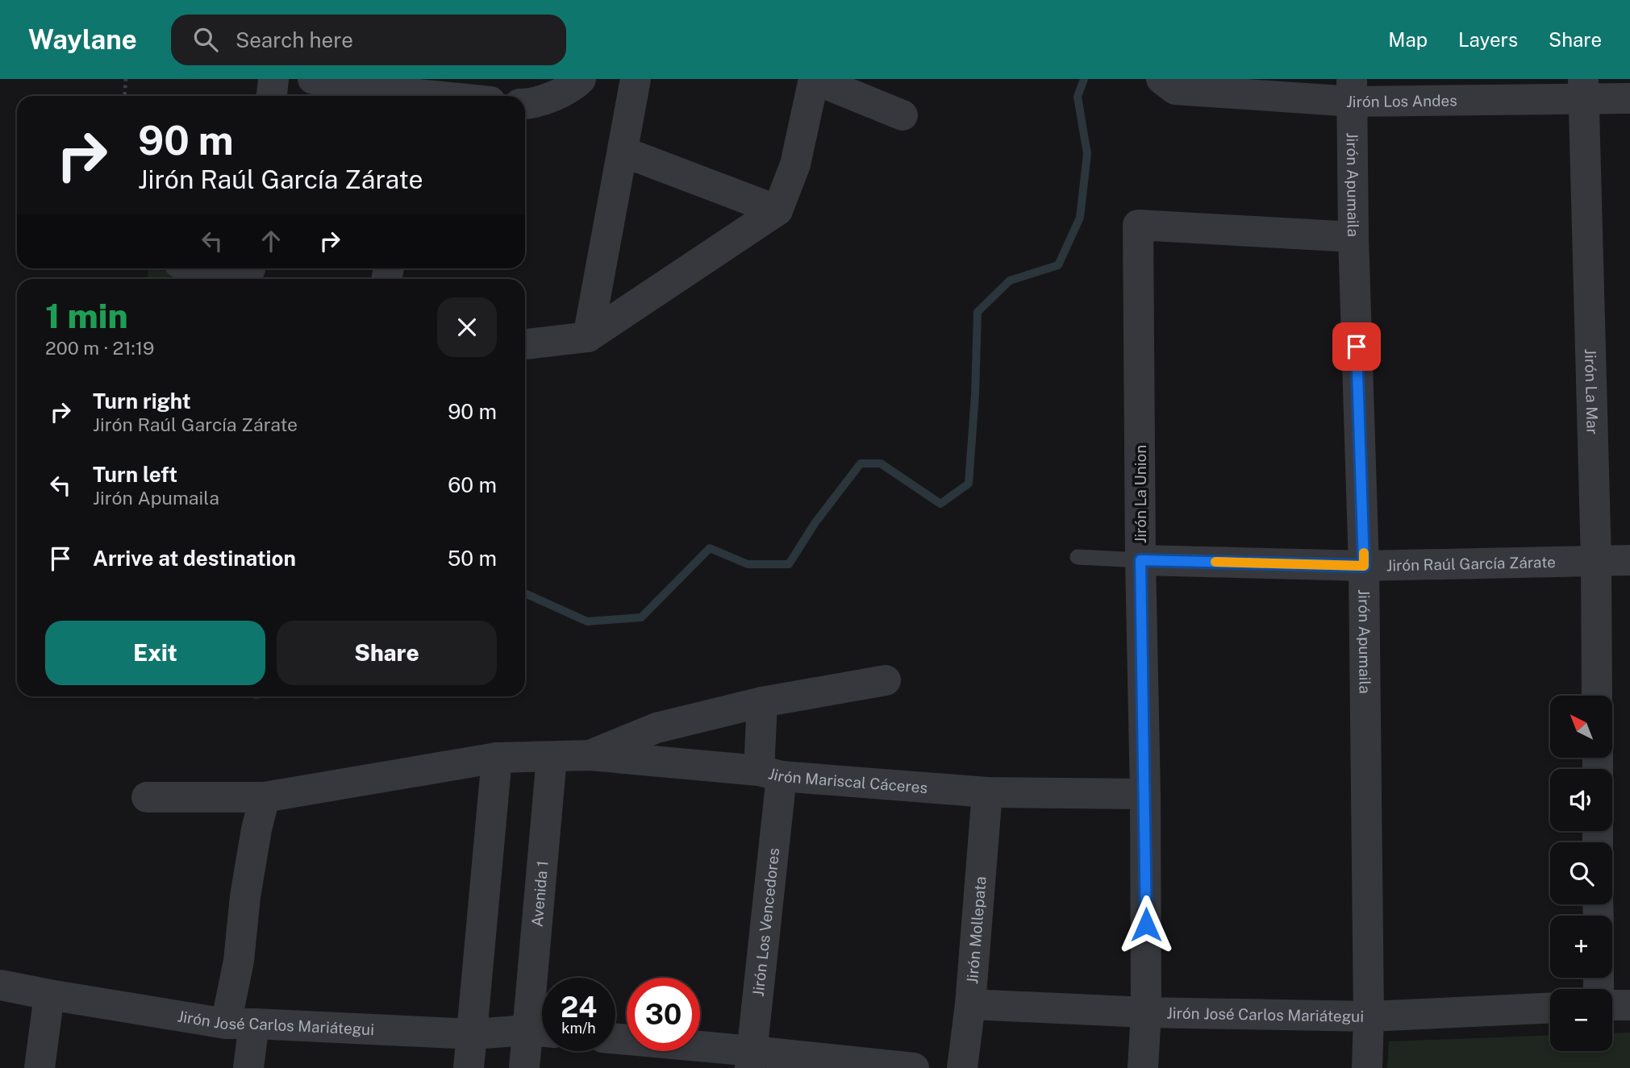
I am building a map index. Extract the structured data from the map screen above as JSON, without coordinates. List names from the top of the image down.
{
  "streets": {
    "street": [
      "Jirón Los Andes",
      "Jirón Apumaila",
      "Jirón La Mar",
      "Jirón La Union",
      "Jirón Raúl García Zárate",
      "Jirón Mariscal Cáceres",
      "Avenida 1",
      "Jirón Los Vencedores",
      "Jirón Mollepata",
      "Jirón José Carlos Mariátegui"
    ]
  },
  "crossings": [
    ["Jirón Los Andes", "Jirón Apumaila"],
    ["Jirón Los Andes", "Jirón La Mar"],
    ["Jirón Apumaila", "Jirón La Union"],
    ["Jirón Apumaila", "Jirón Raúl García Zárate"],
    ["Jirón Apumaila", "Jirón José Carlos Mariátegui"],
    ["Jirón La Mar", "Jirón Raúl García Zárate"],
    ["Jirón La Union", "Jirón Raúl García Zárate"],
    ["Jirón La Union", "Jirón Mariscal Cáceres"],
    ["Jirón La Union", "Jirón José Carlos Mariátegui"],
    ["Jirón Mariscal Cáceres", "Avenida 1"],
    ["Jirón Mariscal Cáceres", "Jirón Los Vencedores"],
    ["Jirón Mariscal Cáceres", "Jirón Mollepata"],
    ["Avenida 1", "Jirón José Carlos Mariátegui"],
    ["Jirón Mollepata", "Jirón José Carlos Mariátegui"]
  ],
  "north": "top left",
  "page": {
    "header": "Waylane",
    "search": "Search here",
    "nav": ["Map", "Layers", "Share"],
    "turn": ["90 m", "Jirón Raúl García Zárate"],
    "heading": ["1 min", "200 m · 21:19"],
    "list": [
      {
        "name": "Turn right",
        "note": "Jirón Raúl García Zárate",
        "value": "90 m"
      },
      {
        "name": "Turn left",
        "note": "Jirón Apumaila",
        "value": "60 m"
      },
      {
        "name": "Arrive at destination",
        "value": "50 m"
      }
    ],
    "buttons": ["Exit", "Share"],
    "map_buttons": ["+", "−"],
    "speed": "24 km/h",
    "limit": "30"
  }
}
